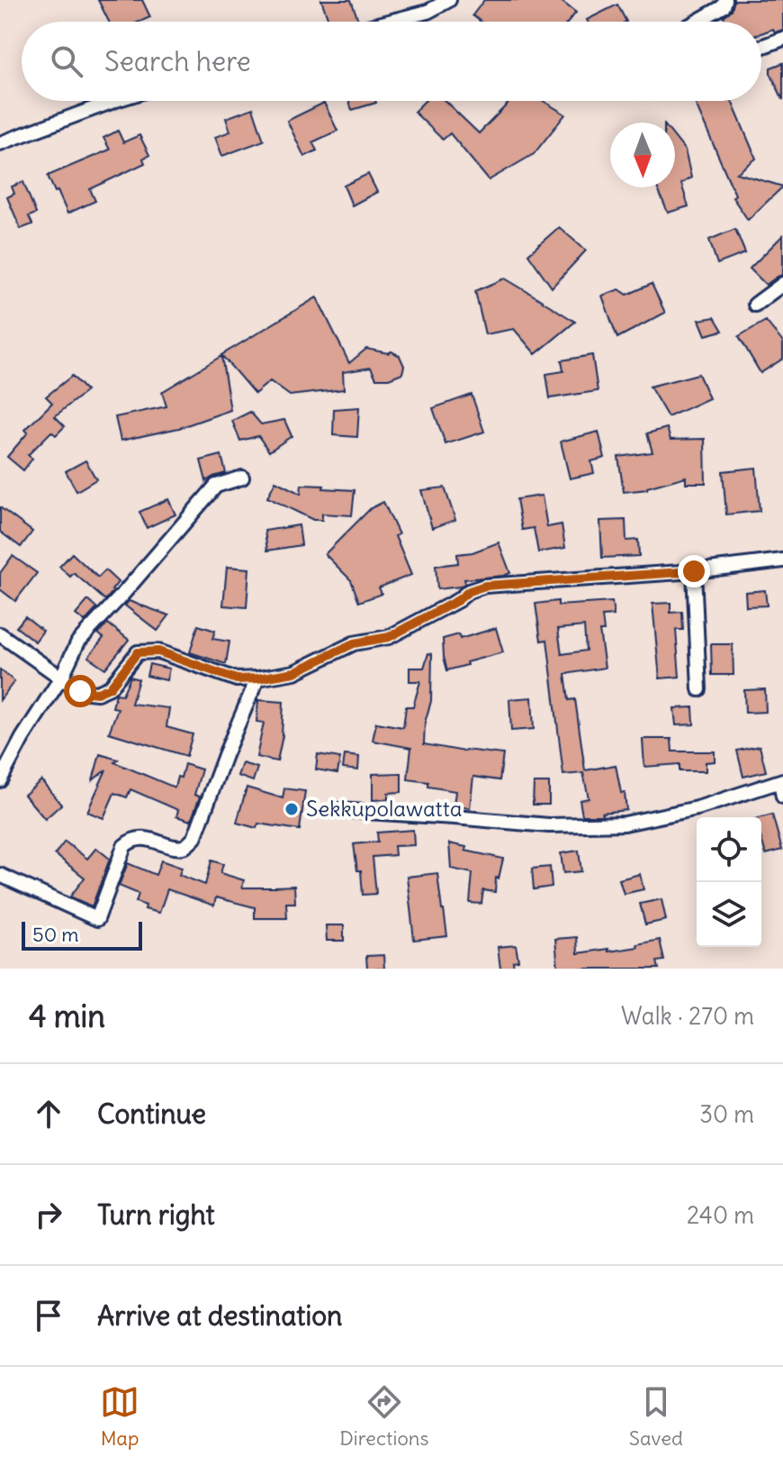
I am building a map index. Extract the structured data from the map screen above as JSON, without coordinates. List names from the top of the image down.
{
  "places": ["Sekkupolawatta"],
  "scale_bar": "50 m",
  "north": "bottom",
  "page": {
    "search": "Search here",
    "scale": "50 m",
    "heading": ["4 min", "Walk · 270 m"],
    "list": [
      ["Continue", "30 m"],
      ["Turn right", "240 m"],
      "Arrive at destination"
    ],
    "nav": ["Map", "Directions", "Saved"]
  }
}
